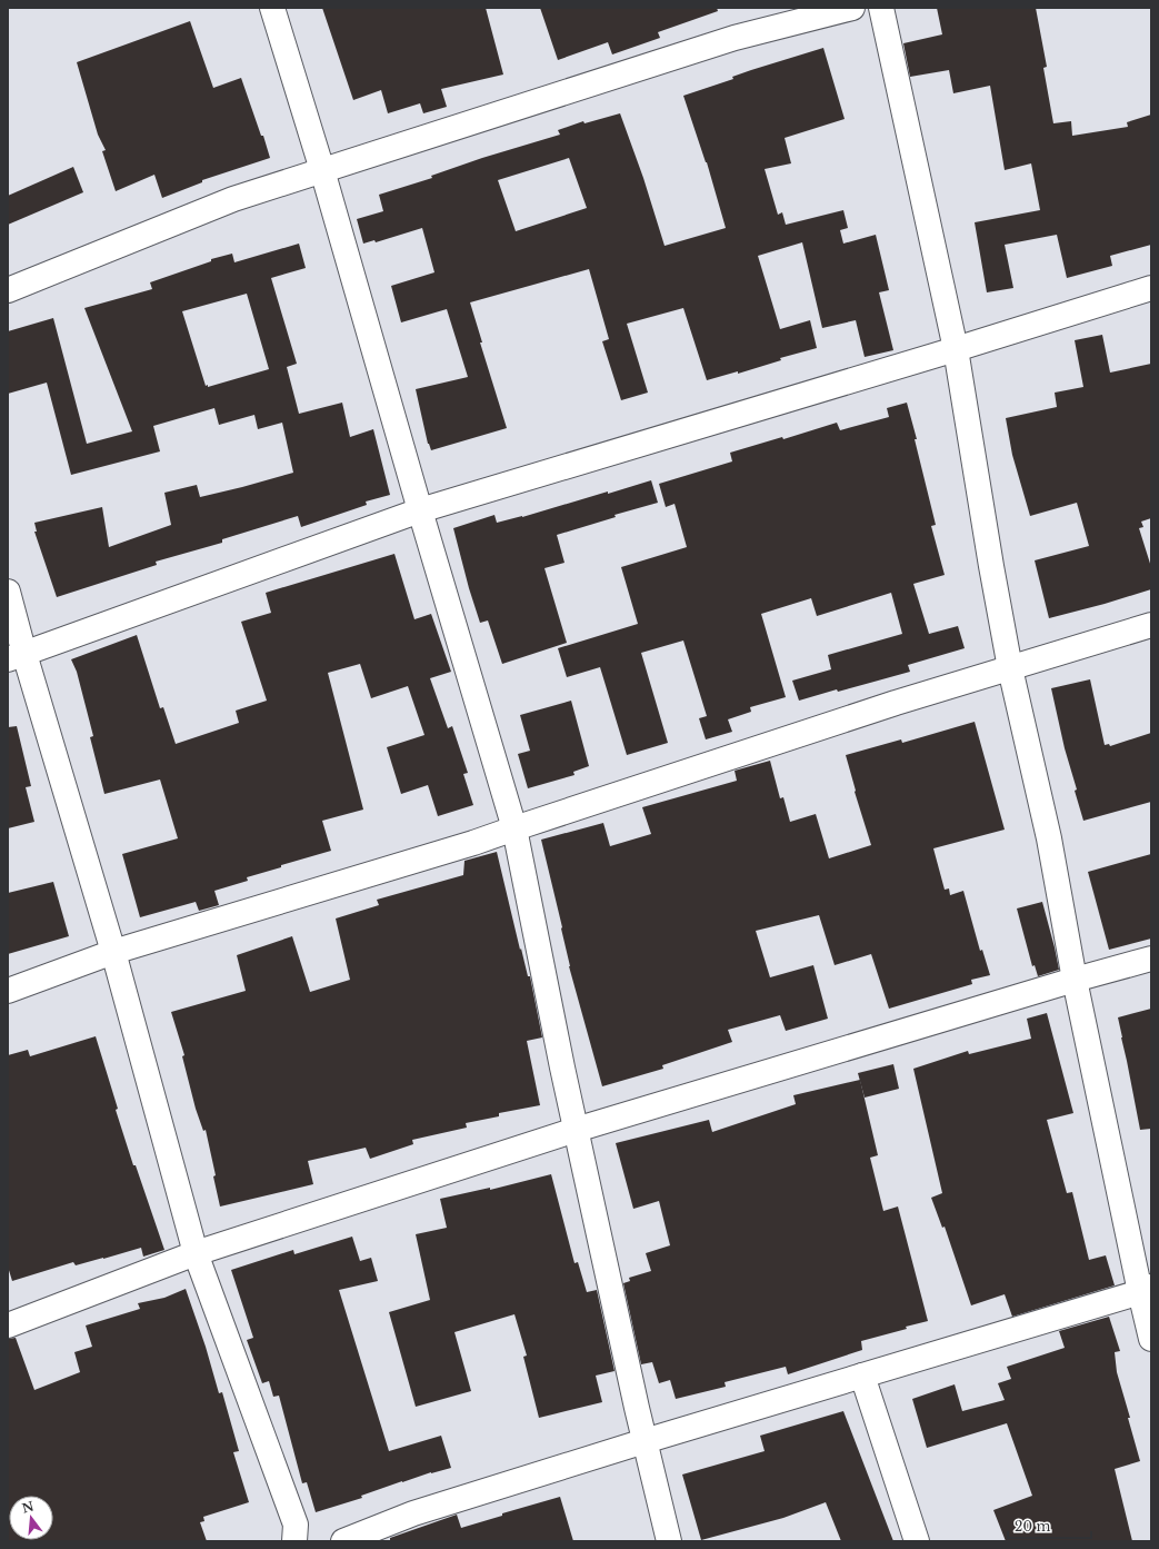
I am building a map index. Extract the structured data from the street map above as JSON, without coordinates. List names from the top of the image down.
{
  "scale_bar": "20 m",
  "north": "top"
}
